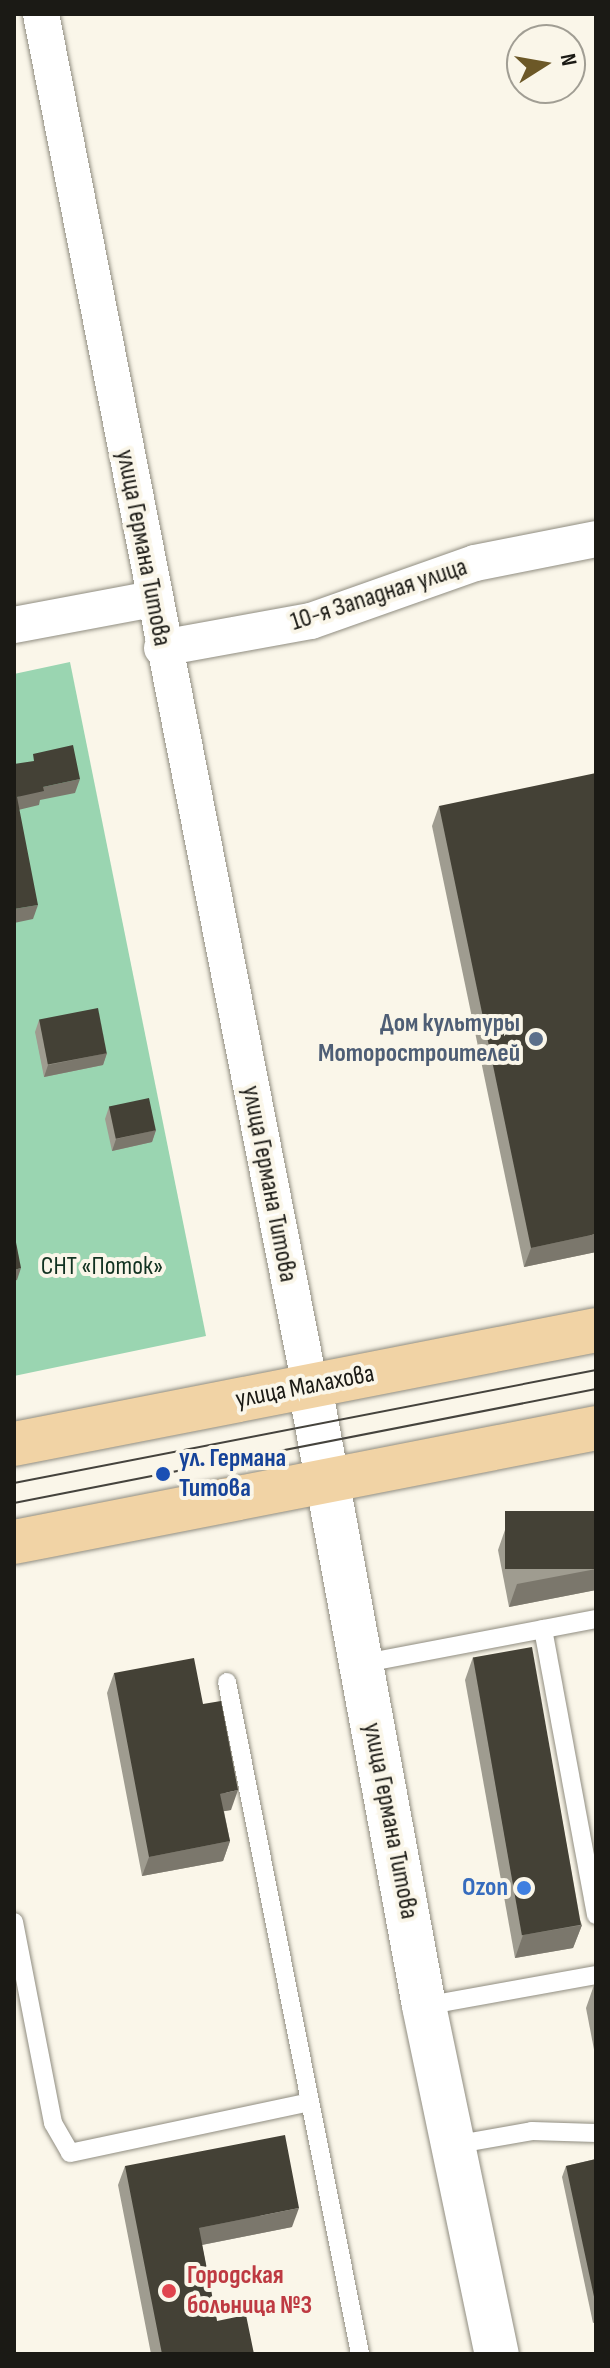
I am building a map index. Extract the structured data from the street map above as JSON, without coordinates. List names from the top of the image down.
{
  "streets": {
    "main road": ["улица Малахова"],
    "street": ["улица Германа Титова", "10-я Западная улица"]
  },
  "crossings": [
    ["улица Германа Титова", "10-я Западная улица"],
    ["улица Германа Титова", "улица Малахова"]
  ],
  "parks": ["СНТ «Поток»"],
  "places": [
    "Дом культуры Моторостроителей",
    "ул. Германа Титова",
    "Ozon",
    "Городская больница №3"
  ],
  "north": "right"
}
